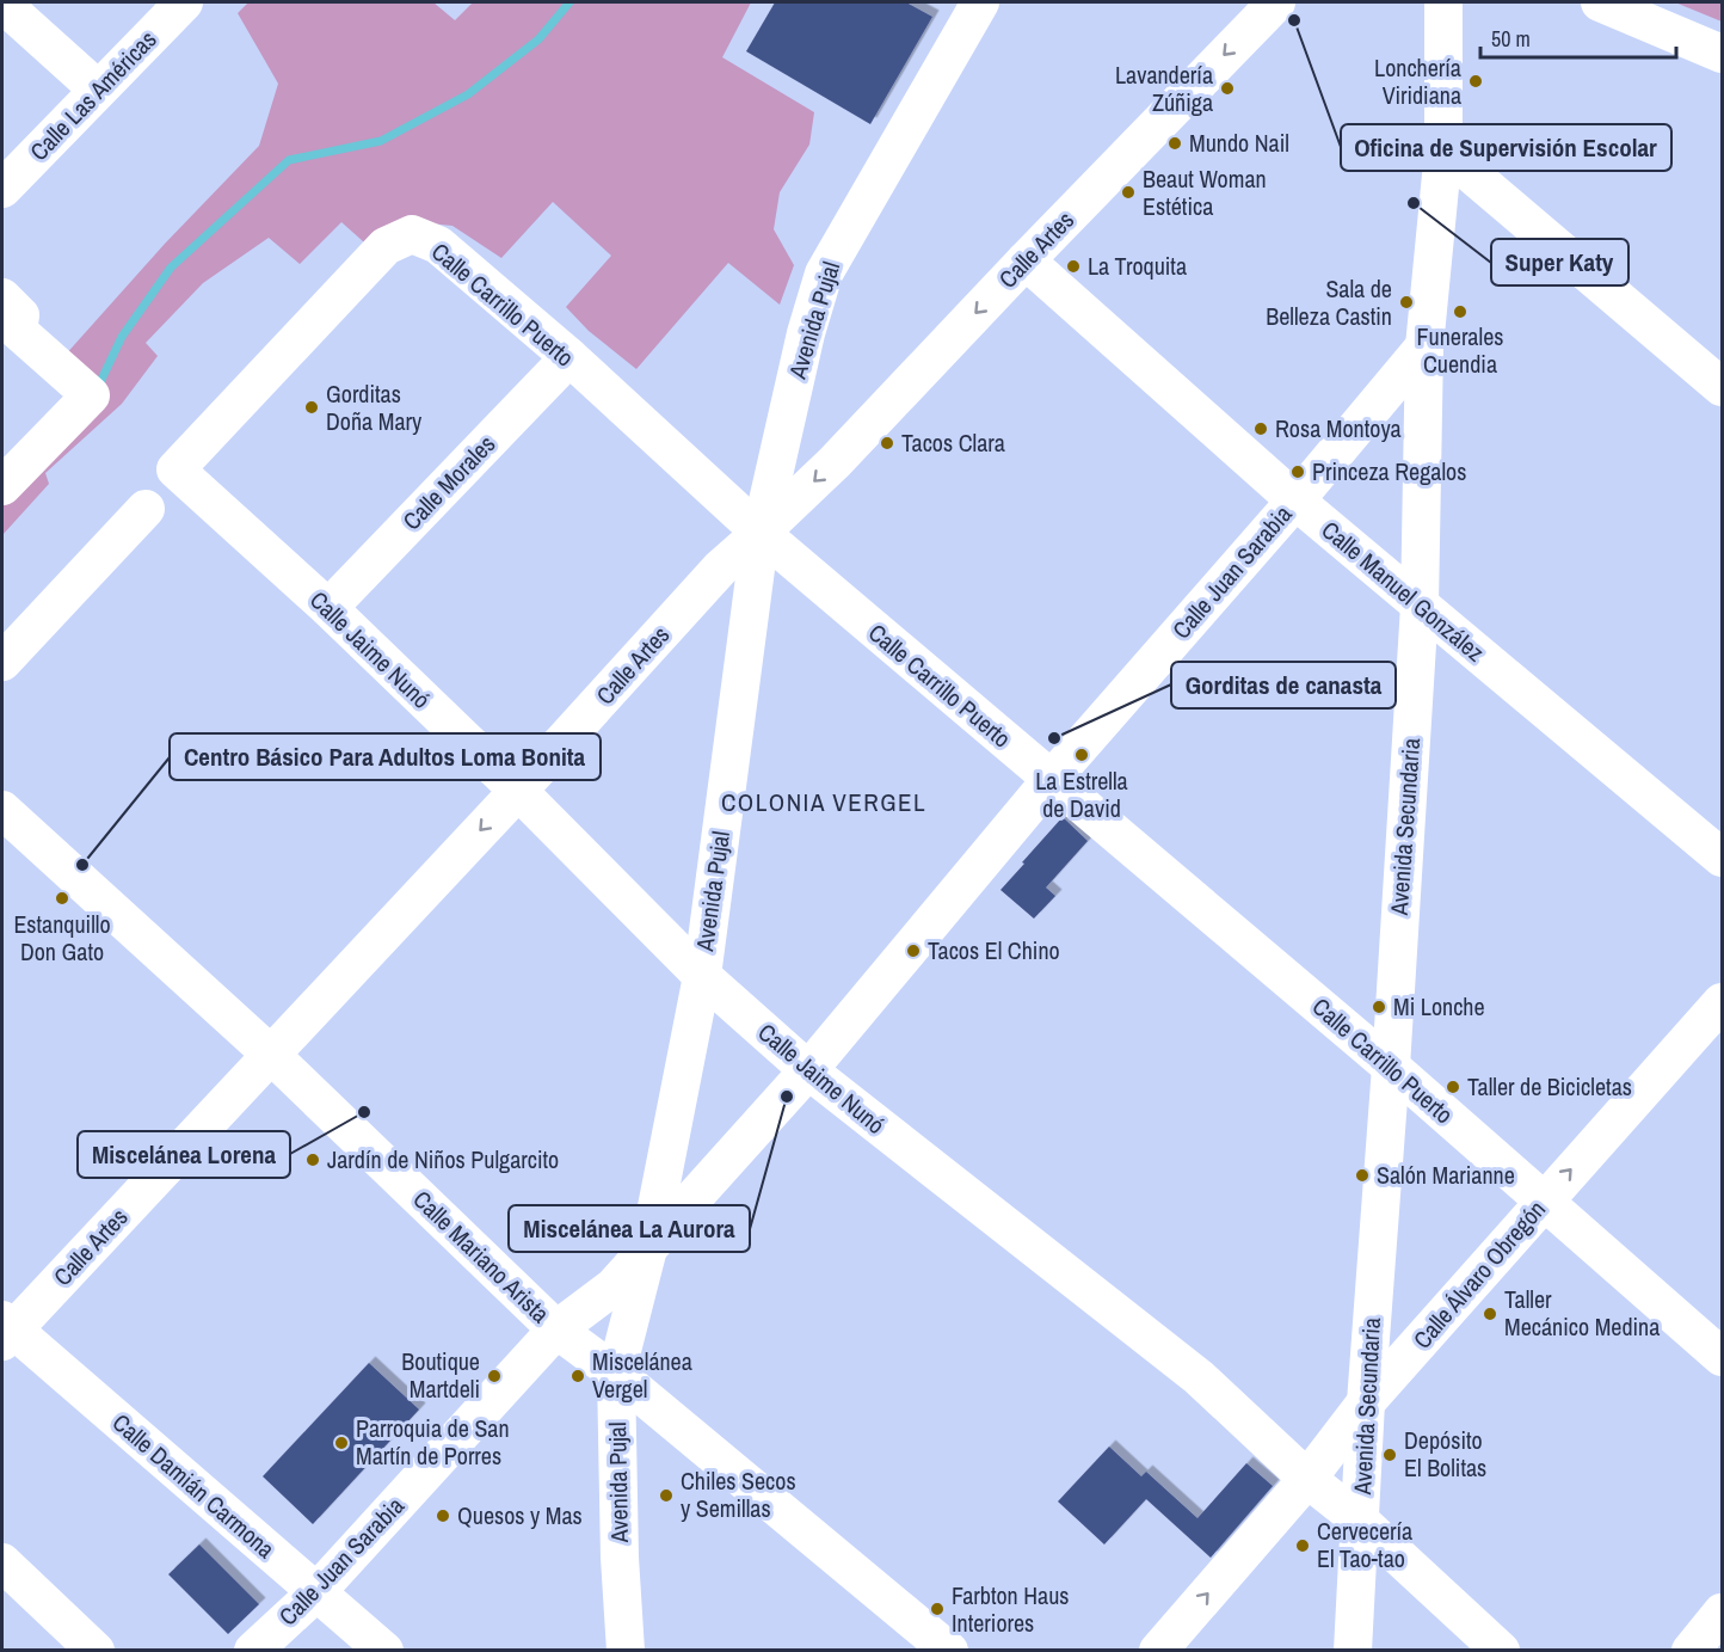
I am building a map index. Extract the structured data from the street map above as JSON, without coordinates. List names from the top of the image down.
{
  "streets": {
    "street": [
      "Calle Las Américas",
      "Calle Artes",
      "Calle Carrillo Puerto",
      "Avenida Pujal",
      "Calle Morales",
      "Calle Juan Sarabia",
      "Calle Manuel González",
      "Calle Jaime Nunó",
      "Avenida Secundaria",
      "Calle Mariano Arista",
      "Calle Álvaro Obregón",
      "Calle Damián Carmona"
    ]
  },
  "crossings": [
    ["Calle Artes", "Calle Carrillo Puerto"],
    ["Calle Artes", "Avenida Pujal"],
    ["Calle Artes", "Calle Manuel González"],
    ["Calle Artes", "Calle Jaime Nunó"],
    ["Calle Artes", "Calle Mariano Arista"],
    ["Calle Artes", "Calle Damián Carmona"],
    ["Calle Carrillo Puerto", "Avenida Pujal"],
    ["Calle Carrillo Puerto", "Calle Morales"],
    ["Calle Carrillo Puerto", "Calle Juan Sarabia"],
    ["Calle Carrillo Puerto", "Calle Jaime Nunó"],
    ["Calle Carrillo Puerto", "Avenida Secundaria"],
    ["Calle Carrillo Puerto", "Calle Álvaro Obregón"],
    ["Avenida Pujal", "Calle Juan Sarabia"],
    ["Avenida Pujal", "Calle Jaime Nunó"],
    ["Avenida Pujal", "Calle Mariano Arista"],
    ["Calle Morales", "Calle Jaime Nunó"],
    ["Calle Juan Sarabia", "Calle Manuel González"],
    ["Calle Juan Sarabia", "Calle Jaime Nunó"],
    ["Calle Juan Sarabia", "Avenida Secundaria"],
    ["Calle Juan Sarabia", "Calle Mariano Arista"],
    ["Calle Juan Sarabia", "Calle Damián Carmona"],
    ["Calle Manuel González", "Avenida Secundaria"],
    ["Calle Jaime Nunó", "Avenida Secundaria"],
    ["Calle Jaime Nunó", "Calle Álvaro Obregón"],
    ["Avenida Secundaria", "Calle Álvaro Obregón"]
  ],
  "one_way": ["Calle Artes", "Calle Álvaro Obregón"],
  "districts": ["COLONIA VERGEL"],
  "places": [
    "Oficina de Supervisión Escolar",
    "Lonchería Viridiana",
    "Lavandería Zúñiga",
    "Mundo Nail",
    "Beaut Woman Estética",
    "Super Katy",
    "La Troquita",
    "Sala de Belleza Castin",
    "Funerales Cuendia",
    "Gorditas Doña Mary",
    "Rosa Montoya",
    "Tacos Clara",
    "Princeza Regalos",
    "Gorditas de canasta",
    "La Estrella de David",
    "Centro Básico Para Adultos Loma Bonita",
    "Estanquillo Don Gato",
    "Tacos El Chino",
    "Mi Lonche",
    "Taller de Bicicletas",
    "Miscelánea La Aurora",
    "Miscelánea Lorena",
    "Jardín de Niños Pulgarcito",
    "Salón Marianne",
    "Taller Mecánico Medina",
    "Boutique Martdeli",
    "Miscelánea Vergel",
    "Parroquia de San Martín de Porres",
    "Depósito El Bolitas",
    "Chiles Secos y Semillas",
    "Quesos y Mas",
    "Cervecería El Tao-tao",
    "Farbton Haus Interiores"
  ],
  "scale_bar": "50 m"
}
